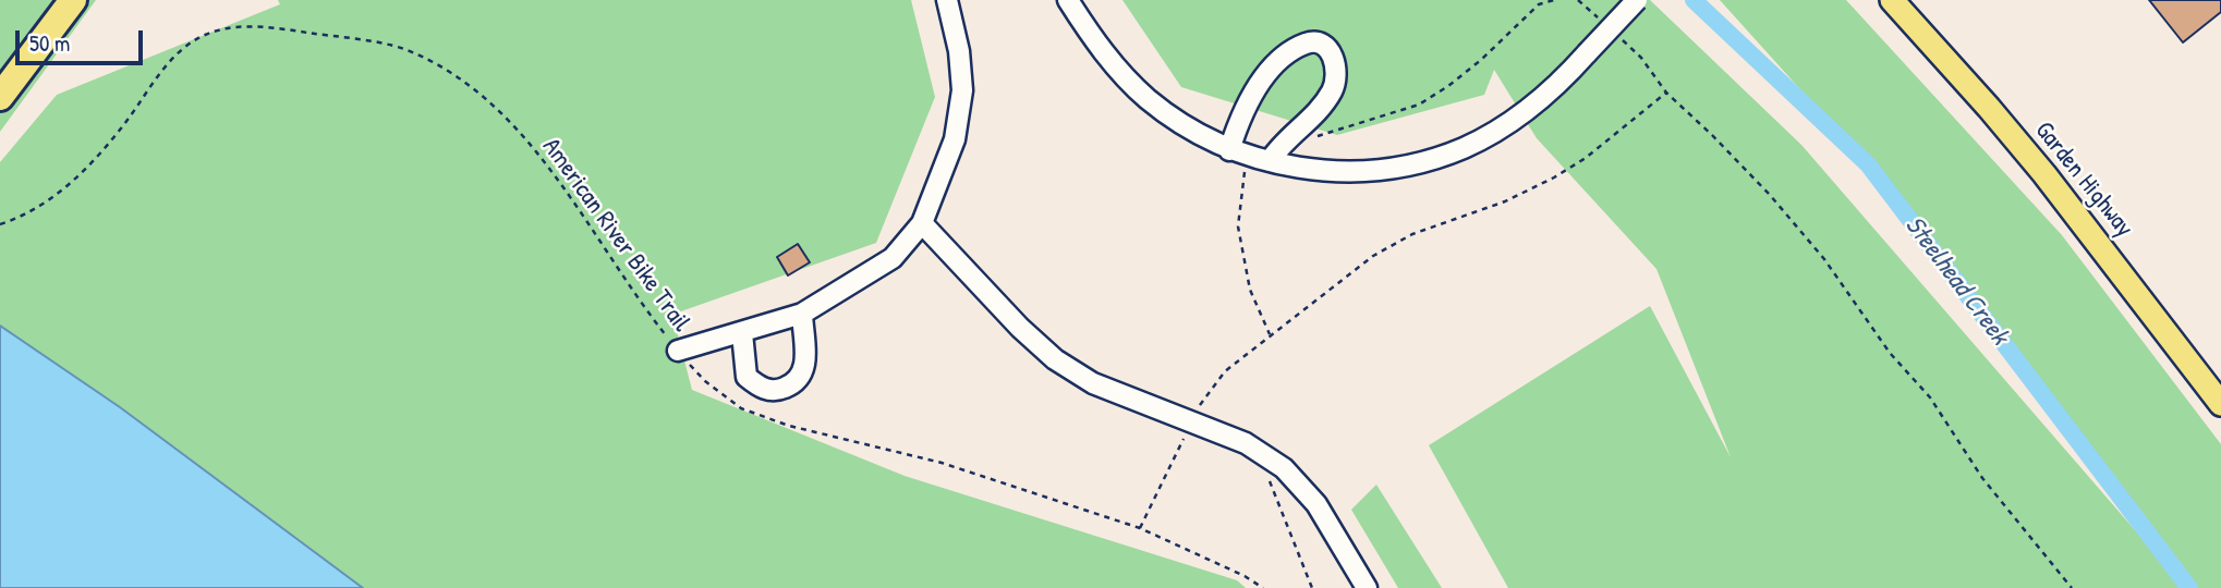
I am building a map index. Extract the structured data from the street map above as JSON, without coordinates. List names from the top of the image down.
{
  "streets": {
    "main road": ["Garden Highway"],
    "path": ["American River Bike Trail"]
  },
  "water": ["Steelhead Creek"],
  "scale_bar": "50 m"
}
